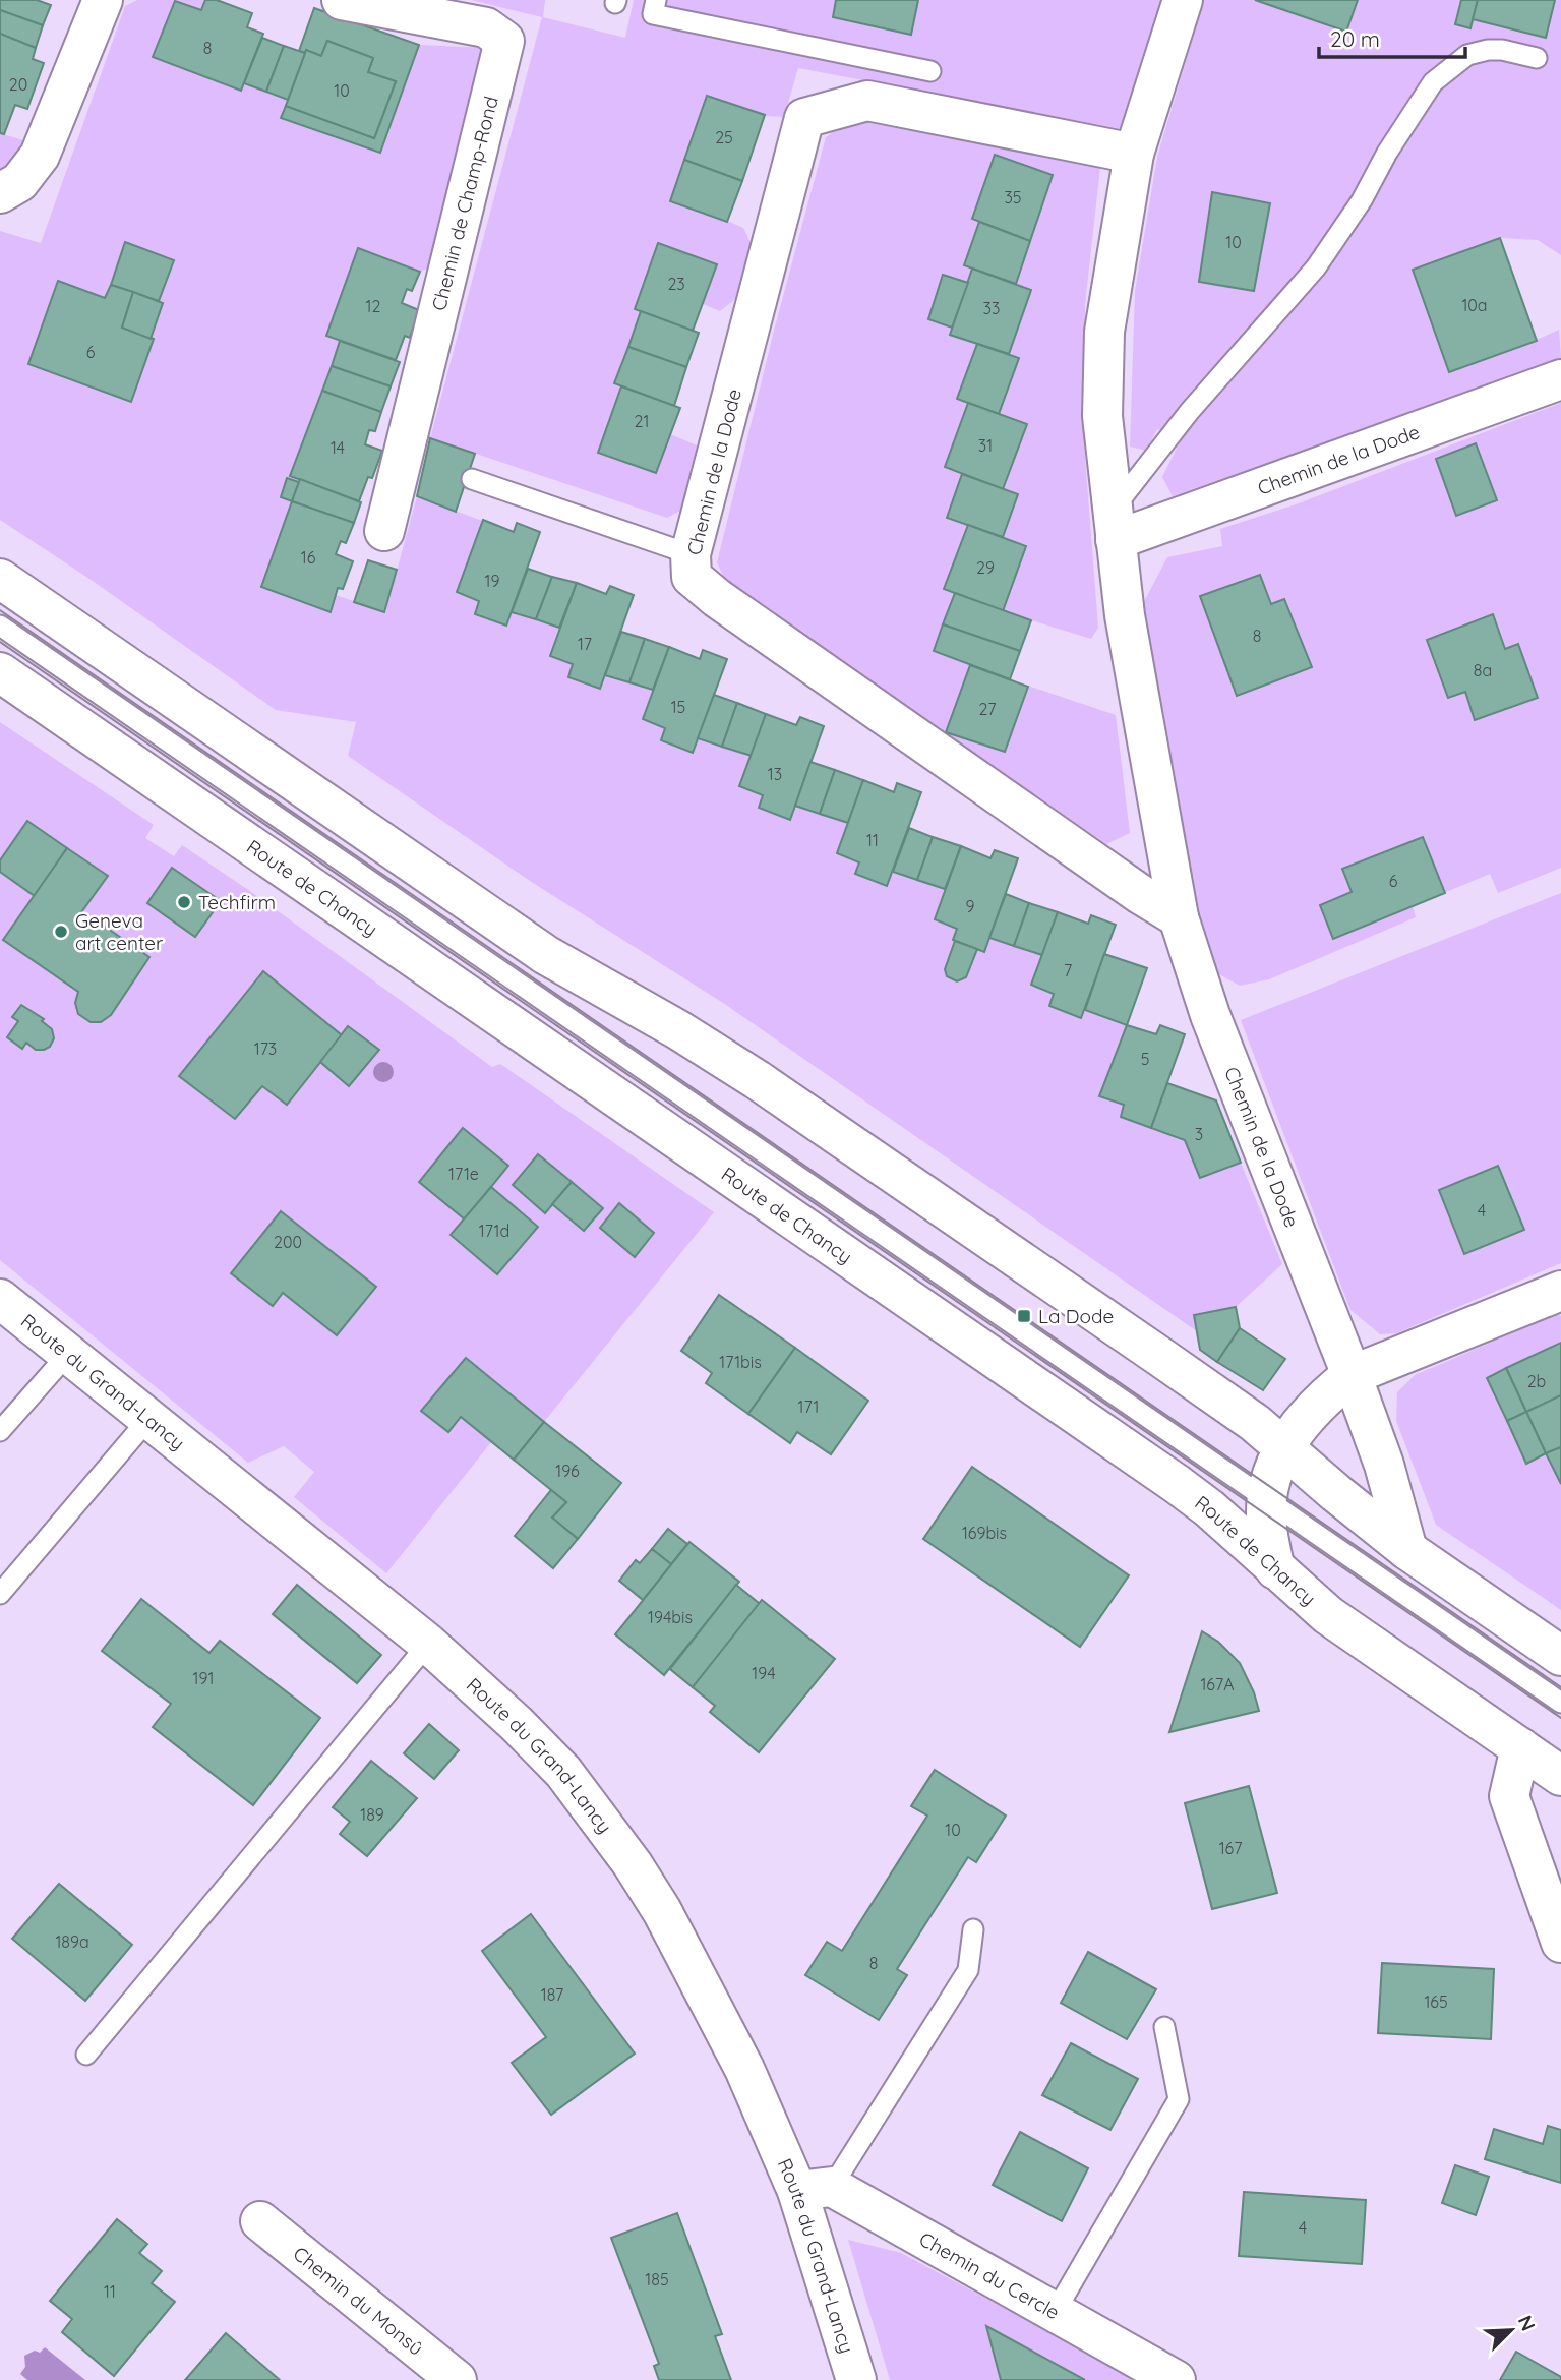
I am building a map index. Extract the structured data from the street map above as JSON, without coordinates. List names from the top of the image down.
{
  "streets": {
    "street": [
      "Chemin de Champ-Rond",
      "Chemin de la Dode",
      "Route de Chancy",
      "Route du Grand-Lancy",
      "Chemin du Cercle",
      "Chemin du Monsû"
    ]
  },
  "crossings": [
    ["Route du Grand-Lancy", "Chemin du Cercle"]
  ],
  "places": {
    "other": ["Techfirm", "Geneva art center"],
    "transit": ["La Dode"]
  },
  "house_numbers": [
    "8",
    "20",
    "10",
    "25",
    "35",
    "10",
    "23",
    "10a",
    "12",
    "33",
    "6",
    "21",
    "31",
    "14",
    "16",
    "29",
    "19",
    "8",
    "17",
    "8a",
    "15",
    "27",
    "13",
    "11",
    "6",
    "9",
    "7",
    "173",
    "5",
    "3",
    "171e",
    "4",
    "171d",
    "200",
    "171bis",
    "2b",
    "171",
    "196",
    "169bis",
    "194bis",
    "194",
    "191",
    "167A",
    "189",
    "10",
    "167",
    "189a",
    "8",
    "187",
    "165",
    "4",
    "185",
    "11"
  ],
  "scale_bar": "20 m",
  "north": "top right"
}
